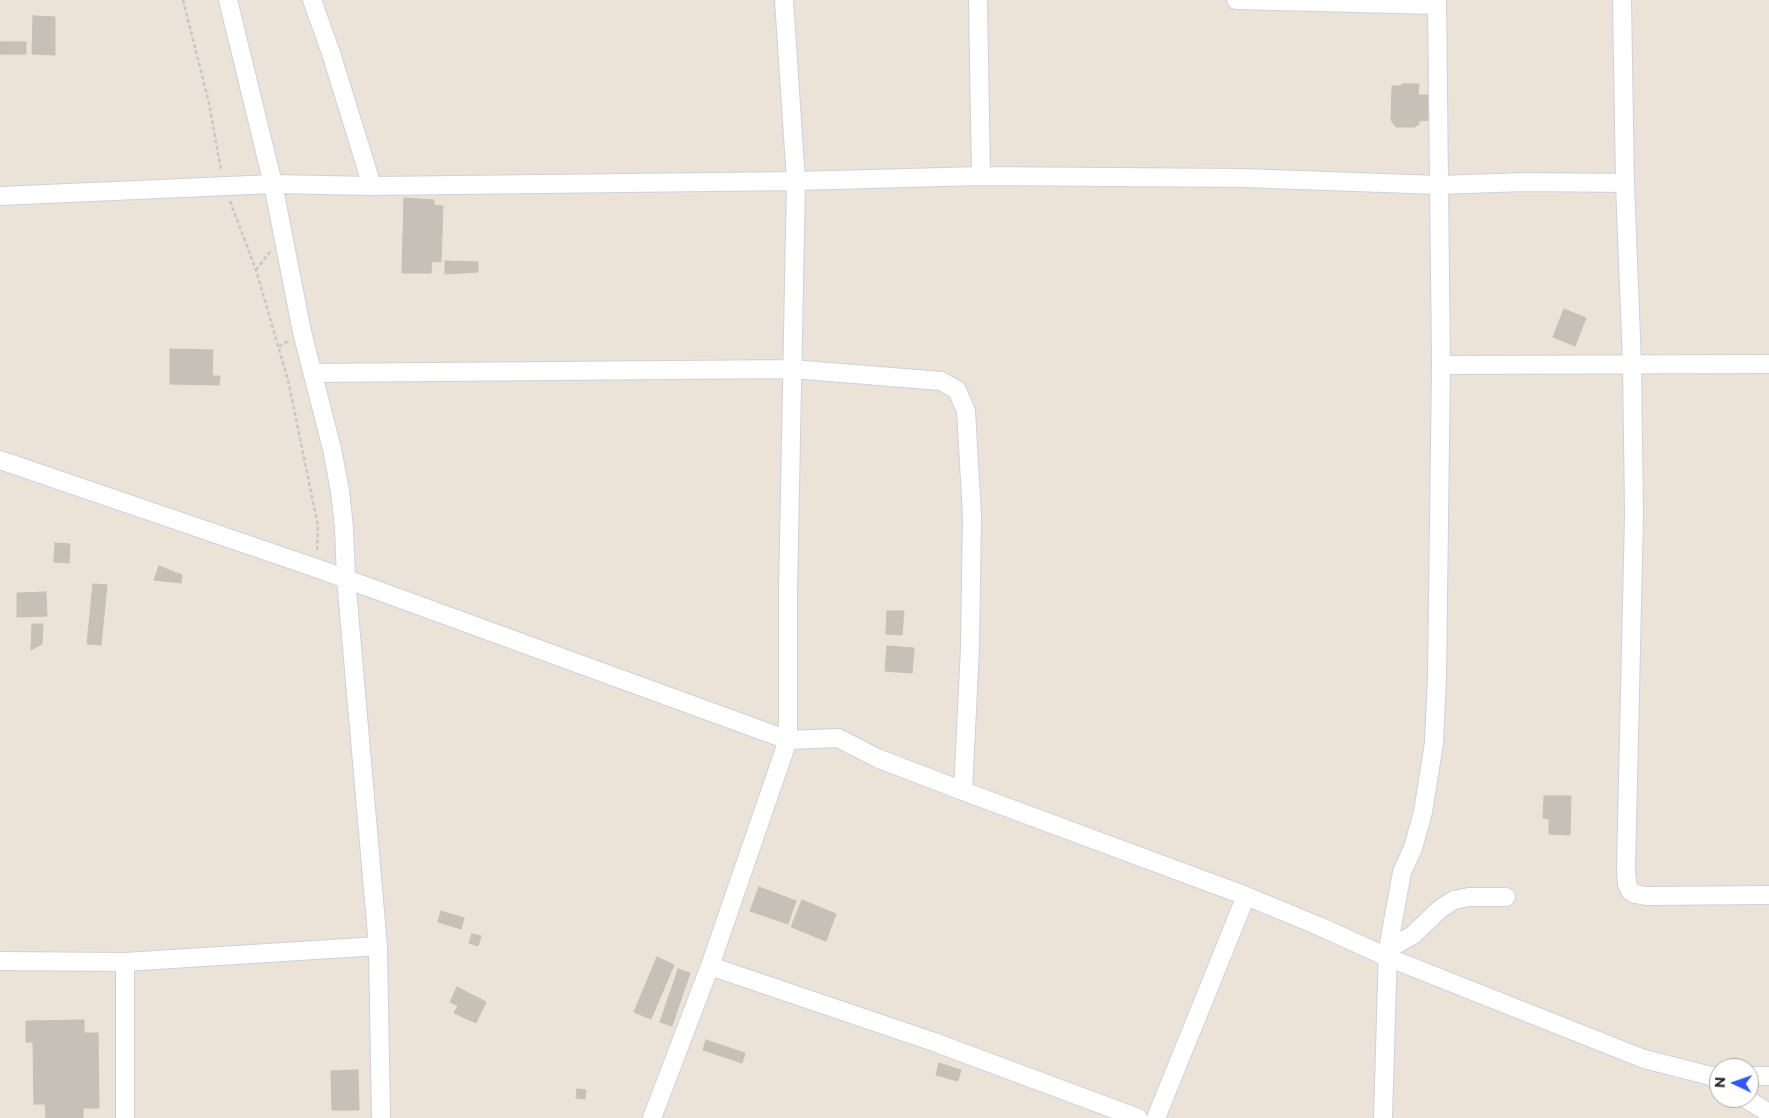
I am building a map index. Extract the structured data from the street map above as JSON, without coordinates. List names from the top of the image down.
{
  "north": "left"
}
